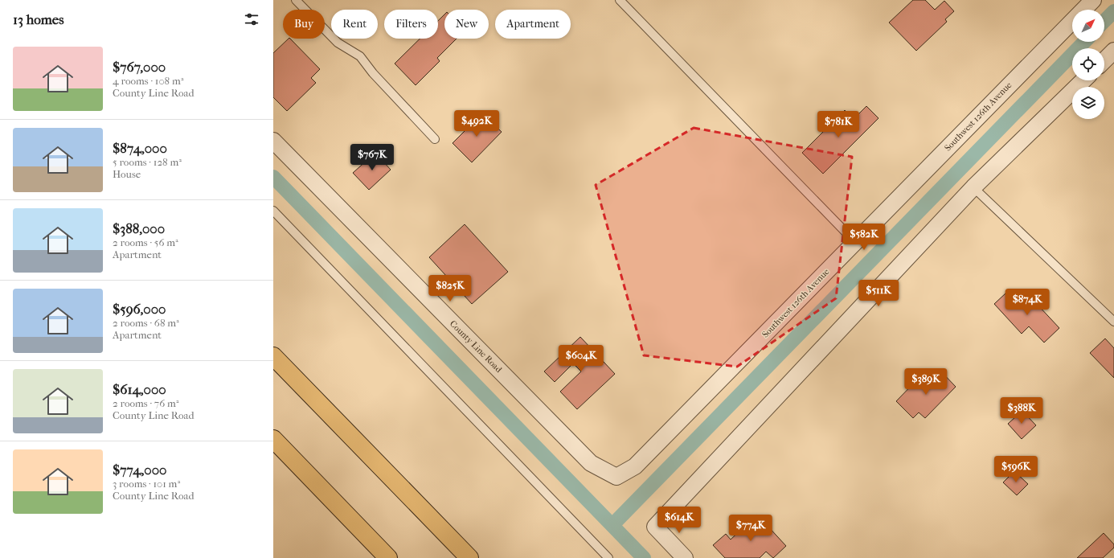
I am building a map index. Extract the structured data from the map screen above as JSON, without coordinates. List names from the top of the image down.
{
  "streets": {
    "street": ["Southwest 126th Avenue", "County Line Road"]
  },
  "crossings": [
    ["Southwest 126th Avenue", "County Line Road"]
  ],
  "north": "top right",
  "page": {
    "heading": "13 homes",
    "chip": [
      "Buy",
      "Rent",
      "Filters",
      "New",
      "Apartment"
    ],
    "list": [
      {
        "name": "$767,000",
        "note": "4 rooms · 108 m² · County Line Road"
      },
      {
        "name": "$874,000",
        "note": "5 rooms · 128 m² · House"
      },
      {
        "name": "$388,000",
        "note": "2 rooms · 56 m² · Apartment"
      },
      {
        "name": "$596,000",
        "note": "2 rooms · 68 m² · Apartment"
      },
      {
        "name": "$614,000",
        "note": "2 rooms · 76 m² · County Line Road"
      },
      {
        "name": "$774,000",
        "note": "3 rooms · 101 m² · County Line Road"
      }
    ],
    "price": [
      "$492K",
      "$781K",
      "$767K",
      "$582K",
      "$825K",
      "$511K",
      "$874K",
      "$604K",
      "$389K",
      "$388K",
      "$596K",
      "$614K",
      "$774K"
    ]
  }
}
